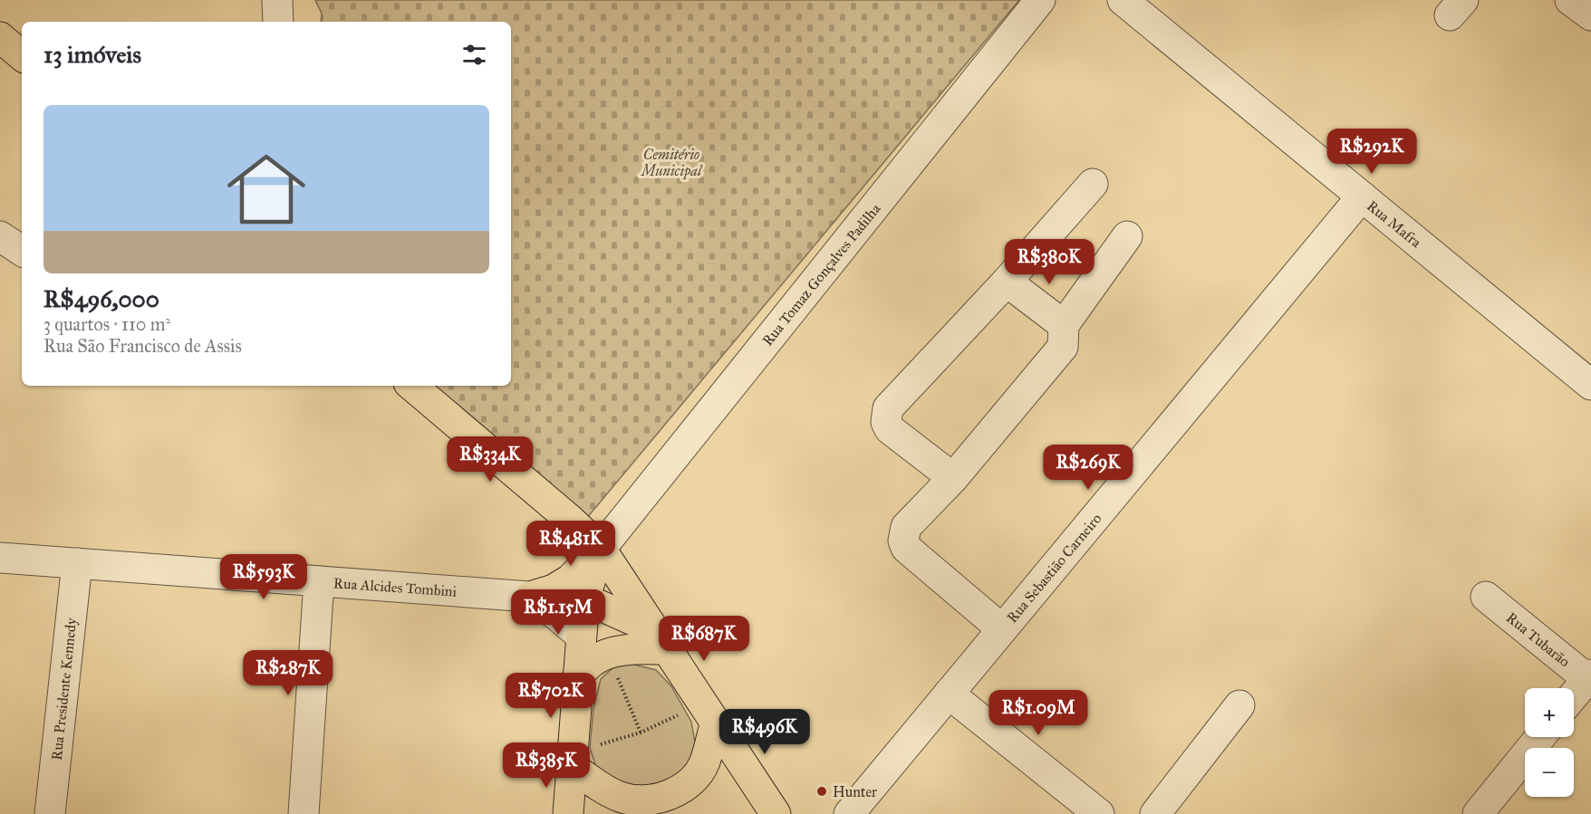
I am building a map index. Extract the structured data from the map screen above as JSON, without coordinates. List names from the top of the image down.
{
  "streets": {
    "street": [
      "Rua Mafra",
      "Rua Tomaz Gonçalves Padilha",
      "Rua Sebastião Carneiro",
      "Rua Alcides Tombini",
      "Rua Tubarão",
      "Rua Presidente Kennedy"
    ]
  },
  "crossings": [
    ["Rua Mafra", "Rua Sebastião Carneiro"],
    ["Rua Alcides Tombini", "Rua Presidente Kennedy"]
  ],
  "parks": ["Cemitério Municipal"],
  "places": ["Hunter"],
  "page": {
    "heading": "13 imóveis",
    "list": [
      {
        "name": "R$496,000",
        "note": "3 quartos · 110 m² · Rua São Francisco de Assis"
      }
    ],
    "price": [
      "R$292K",
      "R$380K",
      "R$334K",
      "R$269K",
      "R$481K",
      "R$593K",
      "R$1.15M",
      "R$687K",
      "R$287K",
      "R$702K",
      "R$1.09M",
      "R$496K",
      "R$385K"
    ],
    "map_buttons": ["+", "−"]
  }
}
